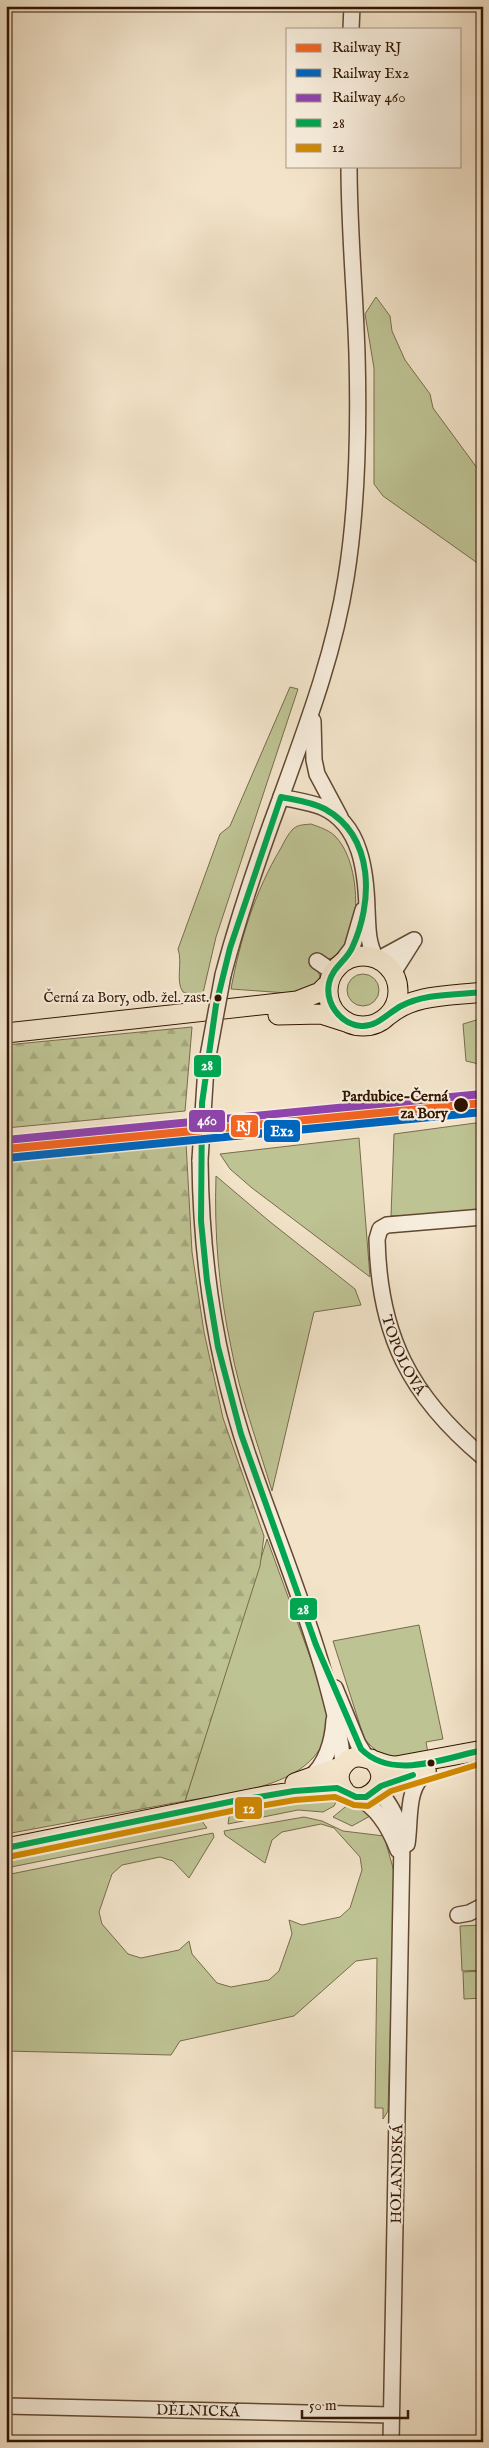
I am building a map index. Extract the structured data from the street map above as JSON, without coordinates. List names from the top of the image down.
{
  "streets": {
    "street": ["TOPOLOVÁ", "HOLANDSKÁ", "DĚLNICKÁ"]
  },
  "crossings": [
    ["HOLANDSKÁ", "DĚLNICKÁ"]
  ],
  "places": ["Černá za Bory, odb. žel. zast.", "Pardubice-Černá za Bory"],
  "lines": [
    "transit line 28",
    "rail line 460",
    "rail line RJ",
    "rail line Ex2",
    "transit line 12"
  ],
  "legend": [
    "Railway RJ",
    "Railway Ex2",
    "Railway 460",
    "28",
    "12"
  ],
  "scale_bar": "50 m"
}
